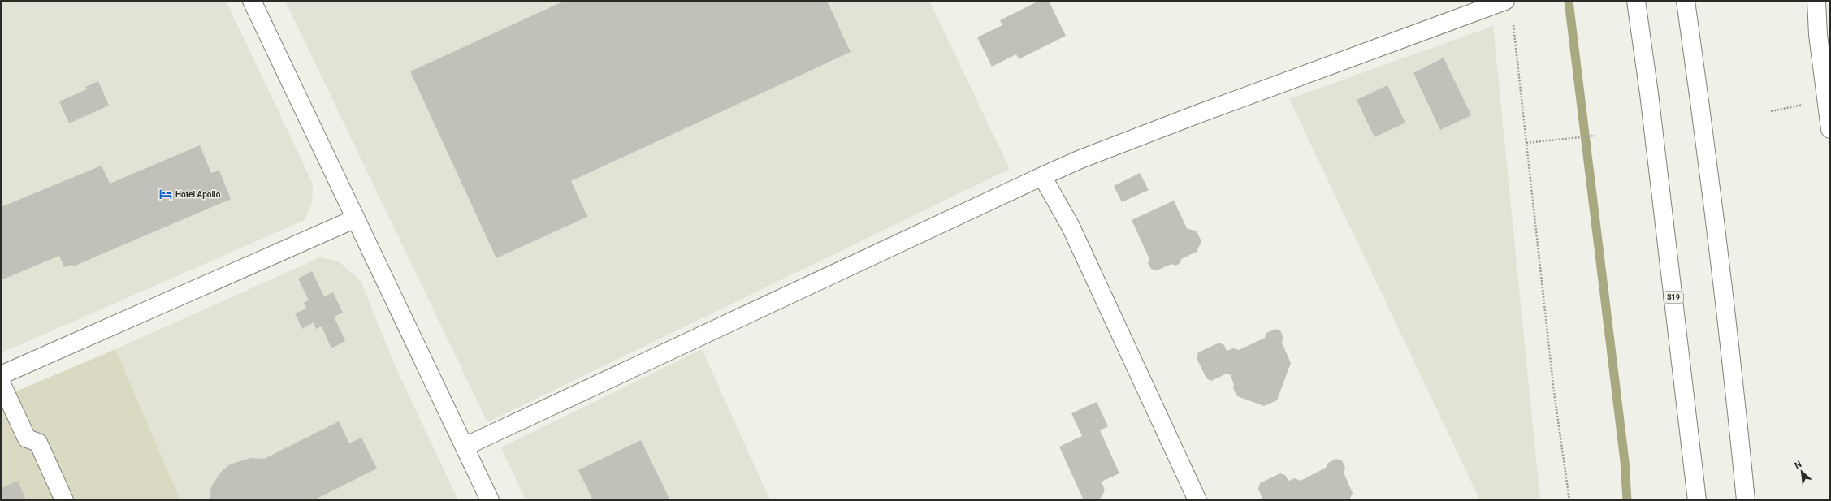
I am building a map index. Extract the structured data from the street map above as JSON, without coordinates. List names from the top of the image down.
{
  "streets": {
    "main road": ["S19"]
  },
  "places": {
    "hotel": ["Hotel Apollo"]
  },
  "north": "top left"
}
